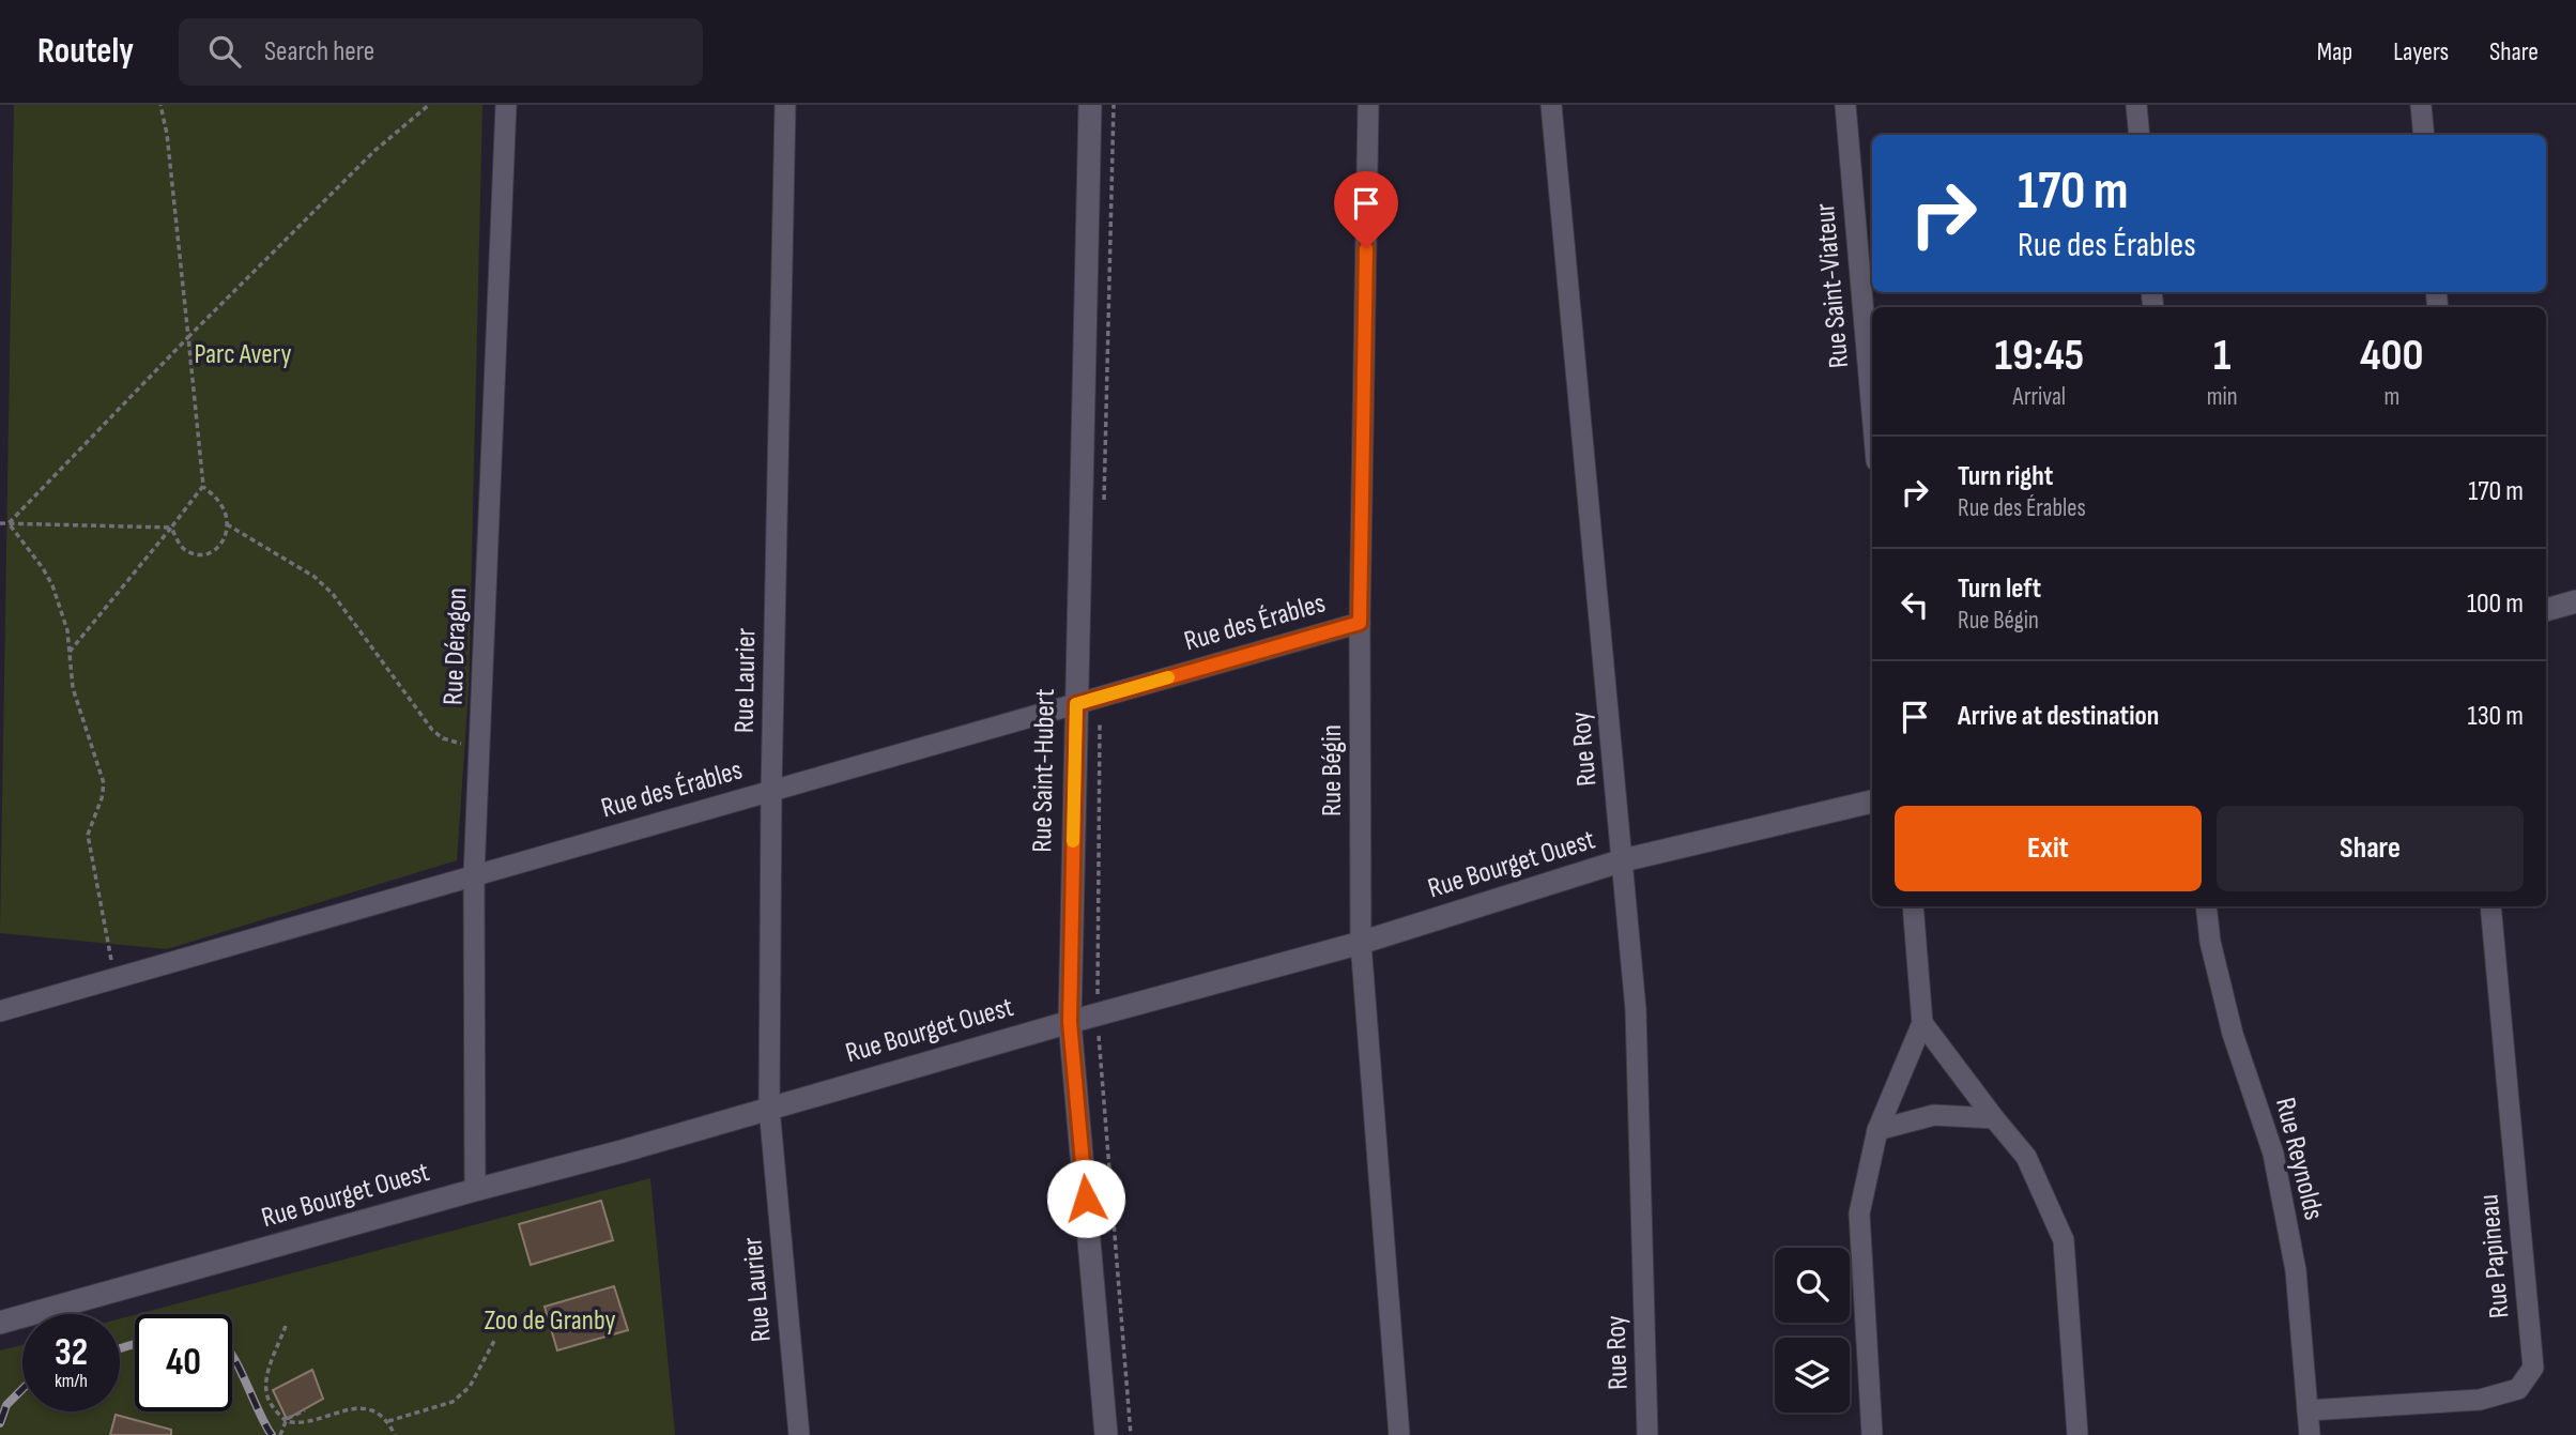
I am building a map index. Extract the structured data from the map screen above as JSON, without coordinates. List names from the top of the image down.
{
  "streets": {
    "street": [
      "Rue Saint-Viateur",
      "Rue des Érables",
      "Rue Déragon",
      "Rue Laurier",
      "Rue Roy",
      "Rue Saint-Hubert",
      "Rue Bégin",
      "Rue Bourget Ouest",
      "Rue Reynolds",
      "Rue Papineau"
    ]
  },
  "crossings": [
    ["Rue des Érables", "Rue Déragon"],
    ["Rue des Érables", "Rue Laurier"],
    ["Rue des Érables", "Rue Saint-Hubert"],
    ["Rue des Érables", "Rue Bégin"],
    ["Rue Déragon", "Rue Bourget Ouest"],
    ["Rue Laurier", "Rue Bourget Ouest"],
    ["Rue Roy", "Rue Bourget Ouest"],
    ["Rue Saint-Hubert", "Rue Bourget Ouest"],
    ["Rue Bégin", "Rue Bourget Ouest"],
    ["Rue Reynolds", "Rue Papineau"]
  ],
  "parks": ["Parc Avery", "Zoo de Granby"],
  "page": {
    "header": "Routely",
    "search": "Search here",
    "nav": ["Map", "Layers", "Share"],
    "turn": ["170 m", "Rue des Érables"],
    "eta": [
      "19:45",
      "Arrival",
      "1",
      "min",
      "400",
      "m"
    ],
    "list": [
      {
        "name": "Turn right",
        "note": "Rue des Érables",
        "value": "170 m"
      },
      {
        "name": "Turn left",
        "note": "Rue Bégin",
        "value": "100 m"
      },
      {
        "name": "Arrive at destination",
        "value": "130 m"
      }
    ],
    "buttons": ["Exit", "Share"],
    "speed": "32 km/h",
    "limit": "40"
  }
}
